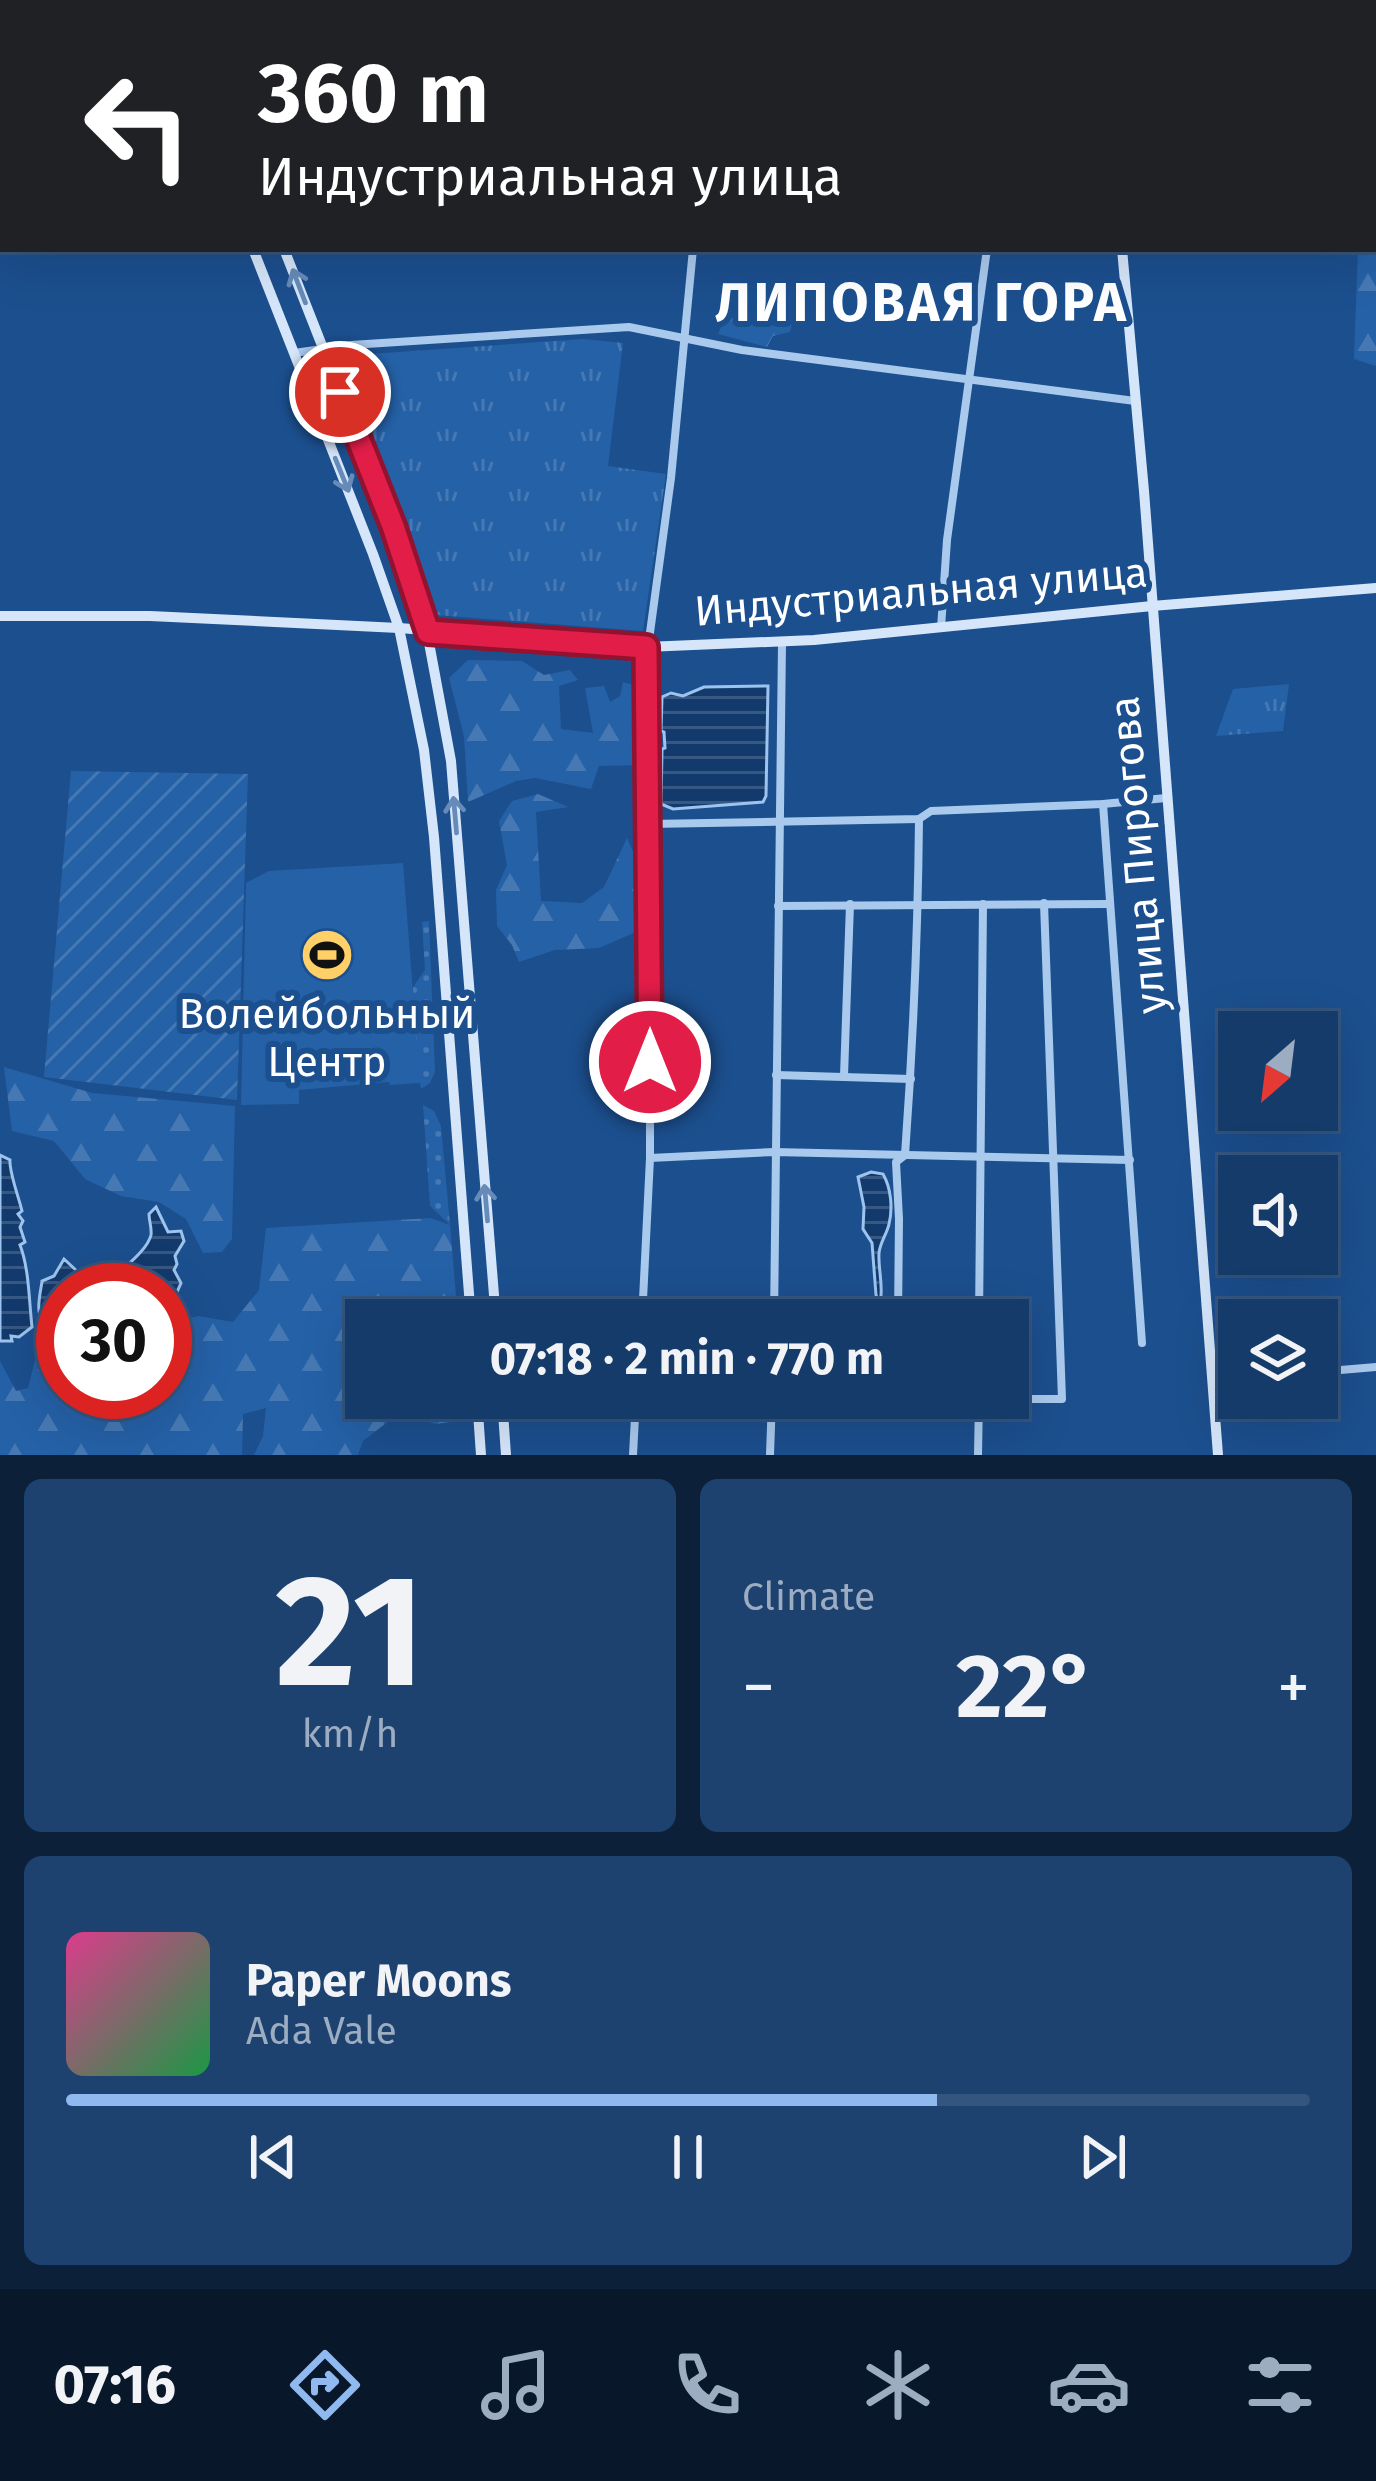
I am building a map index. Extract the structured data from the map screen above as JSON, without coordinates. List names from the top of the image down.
{
  "streets": {
    "street": ["Индустриальная улица", "улица Пирогова"]
  },
  "crossings": [
    ["Индустриальная улица", "улица Пирогова"]
  ],
  "districts": ["ЛИПОВАЯ ГОРА"],
  "places": {
    "sports": ["Волейбольный Центр"]
  },
  "north": "bottom left",
  "page": {
    "turn": ["360 m", "Индустриальная улица"],
    "limit": "30",
    "trip": "07:18 · 2 min · 770 m",
    "tile": [
      ["21", "km/h"],
      "Climate"
    ],
    "heat": ["−", "22°", "+"],
    "song": ["Paper Moons", "Ada Vale"],
    "tabs": "07:16"
  }
}
